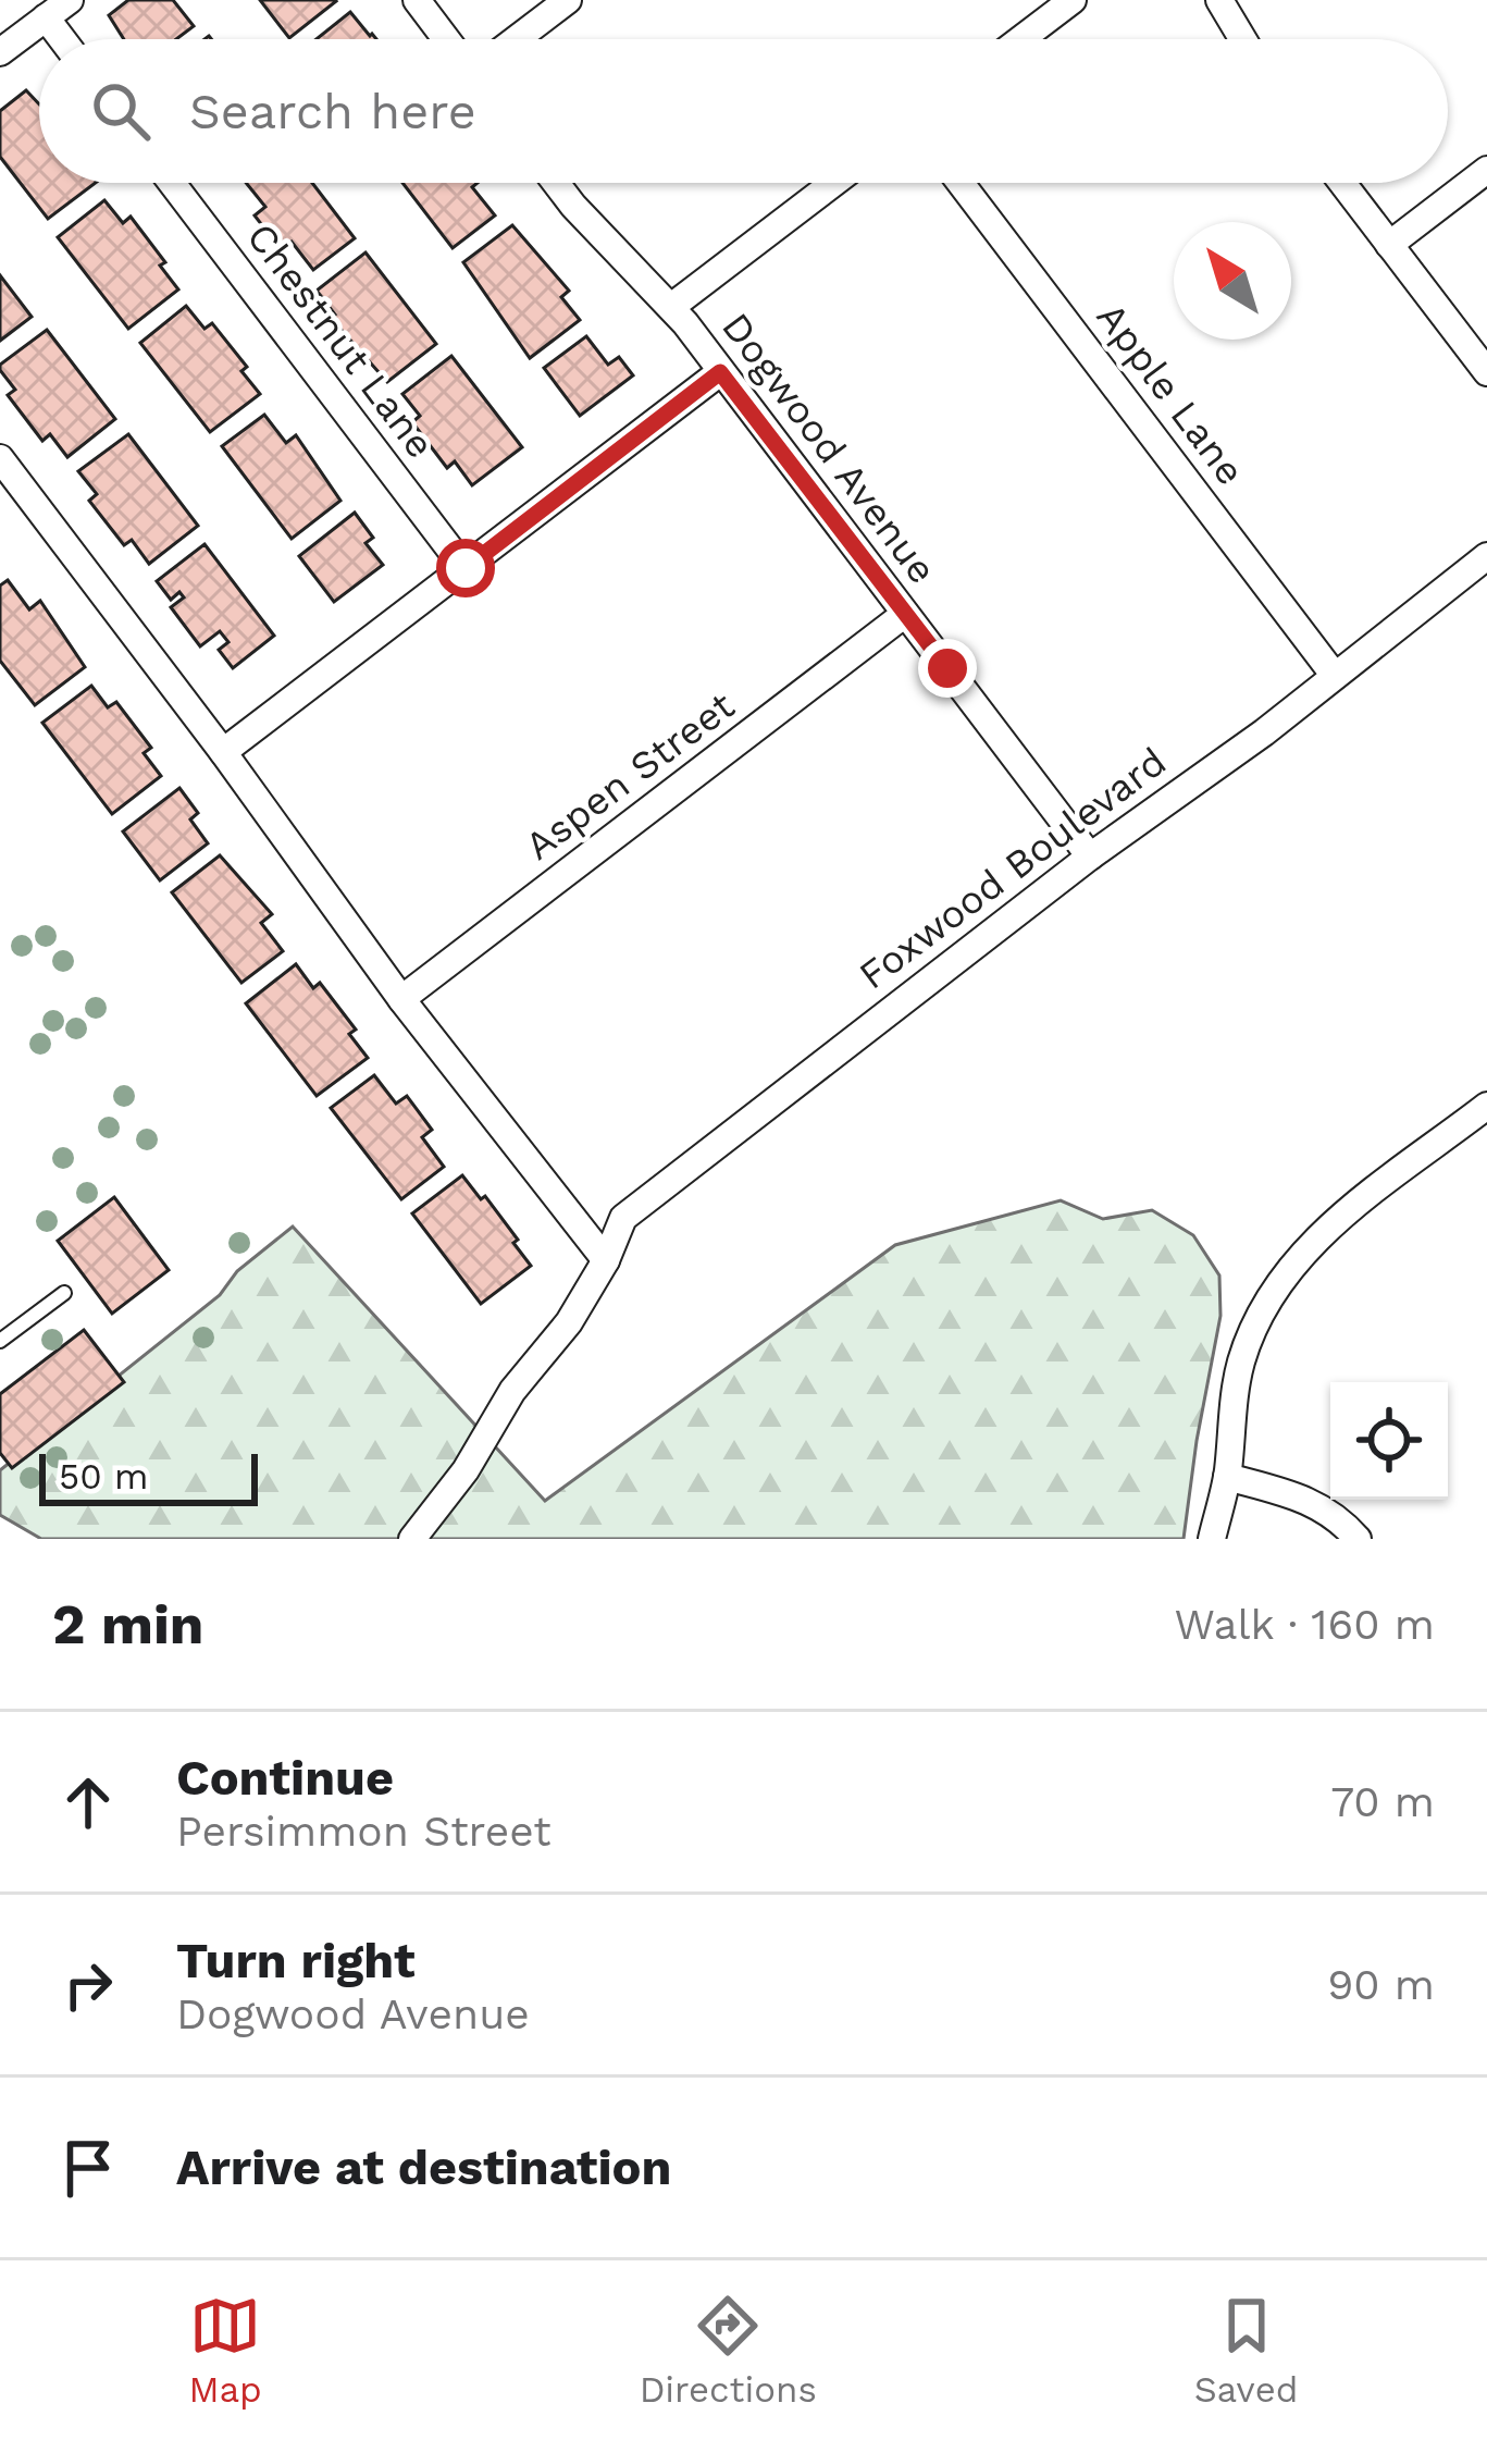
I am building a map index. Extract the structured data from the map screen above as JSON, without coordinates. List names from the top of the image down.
{
  "streets": {
    "street": [
      "Chestnut Lane",
      "Apple Lane",
      "Dogwood Avenue",
      "Aspen Street",
      "Foxwood Boulevard"
    ]
  },
  "crossings": [
    ["Apple Lane", "Foxwood Boulevard"],
    ["Dogwood Avenue", "Aspen Street"],
    ["Dogwood Avenue", "Foxwood Boulevard"]
  ],
  "scale_bar": "50 m",
  "north": "top left",
  "page": {
    "search": "Search here",
    "scale": "50 m",
    "heading": ["2 min", "Walk · 160 m"],
    "list": [
      ["Continue", "Persimmon Street", "70 m"],
      ["Turn right", "Dogwood Avenue", "90 m"],
      "Arrive at destination"
    ],
    "nav": ["Map", "Directions", "Saved"]
  }
}
